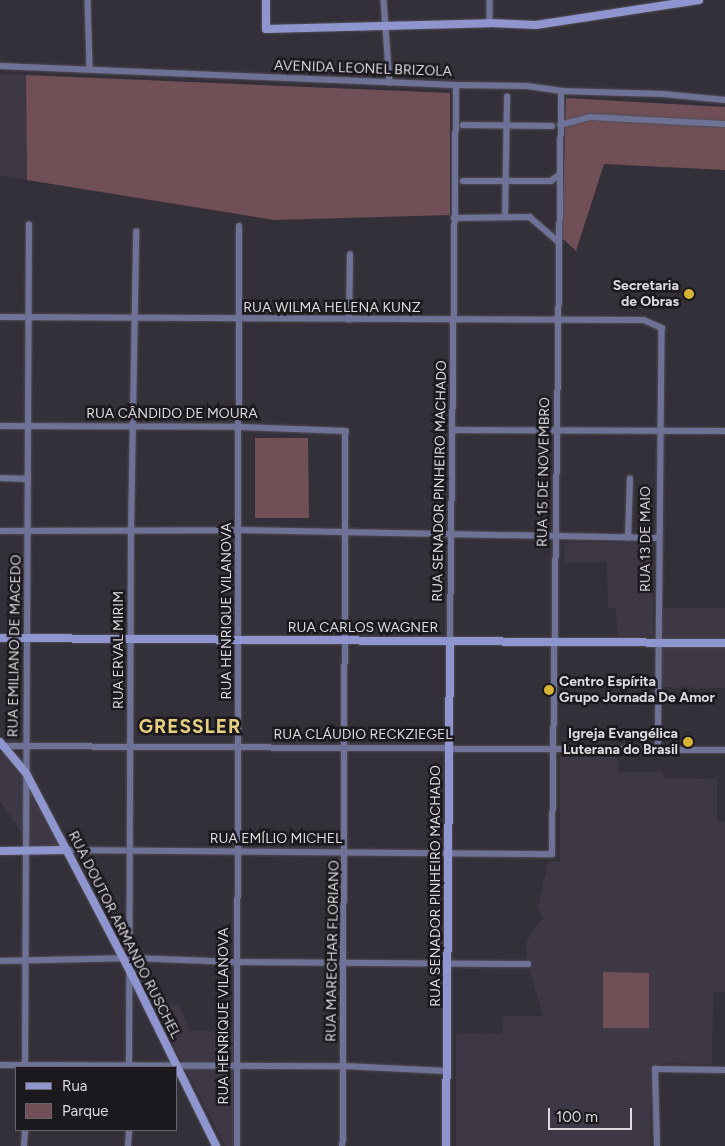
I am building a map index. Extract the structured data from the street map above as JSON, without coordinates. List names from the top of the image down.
{
  "streets": {
    "main road": [
      "RUA SENADOR PINHEIRO MACHADO",
      "RUA CARLOS WAGNER",
      "RUA EMÍLIO MICHEL",
      "RUA DOUTOR ARMANDO RUSCHEL"
    ],
    "street": [
      "AVENIDA LEONEL BRIZOLA",
      "RUA WILMA HELENA KUNZ",
      "RUA CÂNDIDO DE MOURA",
      "RUA 15 DE NOVEMBRO",
      "RUA 13 DE MAIO",
      "RUA HENRIQUE VILANOVA",
      "RUA EMILIANO DE MACEDO",
      "RUA ERVAL MIRIM",
      "RUA CLÁUDIO RECKZIEGEL",
      "RUA MARECHAR FLORIANO"
    ]
  },
  "crossings": [
    ["AVENIDA LEONEL BRIZOLA", "RUA 15 DE NOVEMBRO"],
    ["AVENIDA LEONEL BRIZOLA", "RUA SENADOR PINHEIRO MACHADO"],
    ["RUA WILMA HELENA KUNZ", "RUA 15 DE NOVEMBRO"],
    ["RUA WILMA HELENA KUNZ", "RUA SENADOR PINHEIRO MACHADO"],
    ["RUA WILMA HELENA KUNZ", "RUA 13 DE MAIO"],
    ["RUA WILMA HELENA KUNZ", "RUA HENRIQUE VILANOVA"],
    ["RUA WILMA HELENA KUNZ", "RUA EMILIANO DE MACEDO"],
    ["RUA WILMA HELENA KUNZ", "RUA ERVAL MIRIM"],
    ["RUA CÂNDIDO DE MOURA", "RUA HENRIQUE VILANOVA"],
    ["RUA CÂNDIDO DE MOURA", "RUA EMILIANO DE MACEDO"],
    ["RUA CÂNDIDO DE MOURA", "RUA ERVAL MIRIM"],
    ["RUA CÂNDIDO DE MOURA", "RUA MARECHAR FLORIANO"],
    ["RUA 15 DE NOVEMBRO", "RUA CARLOS WAGNER"],
    ["RUA 15 DE NOVEMBRO", "RUA CLÁUDIO RECKZIEGEL"],
    ["RUA 15 DE NOVEMBRO", "RUA EMÍLIO MICHEL"],
    ["RUA SENADOR PINHEIRO MACHADO", "RUA CARLOS WAGNER"],
    ["RUA SENADOR PINHEIRO MACHADO", "RUA CLÁUDIO RECKZIEGEL"],
    ["RUA SENADOR PINHEIRO MACHADO", "RUA EMÍLIO MICHEL"],
    ["RUA 13 DE MAIO", "RUA CARLOS WAGNER"],
    ["RUA 13 DE MAIO", "RUA CLÁUDIO RECKZIEGEL"],
    ["RUA HENRIQUE VILANOVA", "RUA CARLOS WAGNER"],
    ["RUA HENRIQUE VILANOVA", "RUA CLÁUDIO RECKZIEGEL"],
    ["RUA HENRIQUE VILANOVA", "RUA EMÍLIO MICHEL"],
    ["RUA CARLOS WAGNER", "RUA EMILIANO DE MACEDO"],
    ["RUA CARLOS WAGNER", "RUA ERVAL MIRIM"],
    ["RUA CARLOS WAGNER", "RUA MARECHAR FLORIANO"],
    ["RUA EMILIANO DE MACEDO", "RUA CLÁUDIO RECKZIEGEL"],
    ["RUA EMILIANO DE MACEDO", "RUA EMÍLIO MICHEL"],
    ["RUA EMILIANO DE MACEDO", "RUA DOUTOR ARMANDO RUSCHEL"],
    ["RUA ERVAL MIRIM", "RUA CLÁUDIO RECKZIEGEL"],
    ["RUA ERVAL MIRIM", "RUA EMÍLIO MICHEL"],
    ["RUA ERVAL MIRIM", "RUA DOUTOR ARMANDO RUSCHEL"],
    ["RUA CLÁUDIO RECKZIEGEL", "RUA DOUTOR ARMANDO RUSCHEL"],
    ["RUA CLÁUDIO RECKZIEGEL", "RUA MARECHAR FLORIANO"],
    ["RUA EMÍLIO MICHEL", "RUA DOUTOR ARMANDO RUSCHEL"],
    ["RUA EMÍLIO MICHEL", "RUA MARECHAR FLORIANO"]
  ],
  "districts": ["GRESSLER"],
  "places": ["Secretaria de Obras", "Centro Espírita Grupo Jornada De Amor", "Igreja Evangélica Luterana do Brasil"],
  "legend": ["Rua", "Parque"],
  "scale_bar": "100 m"
}
